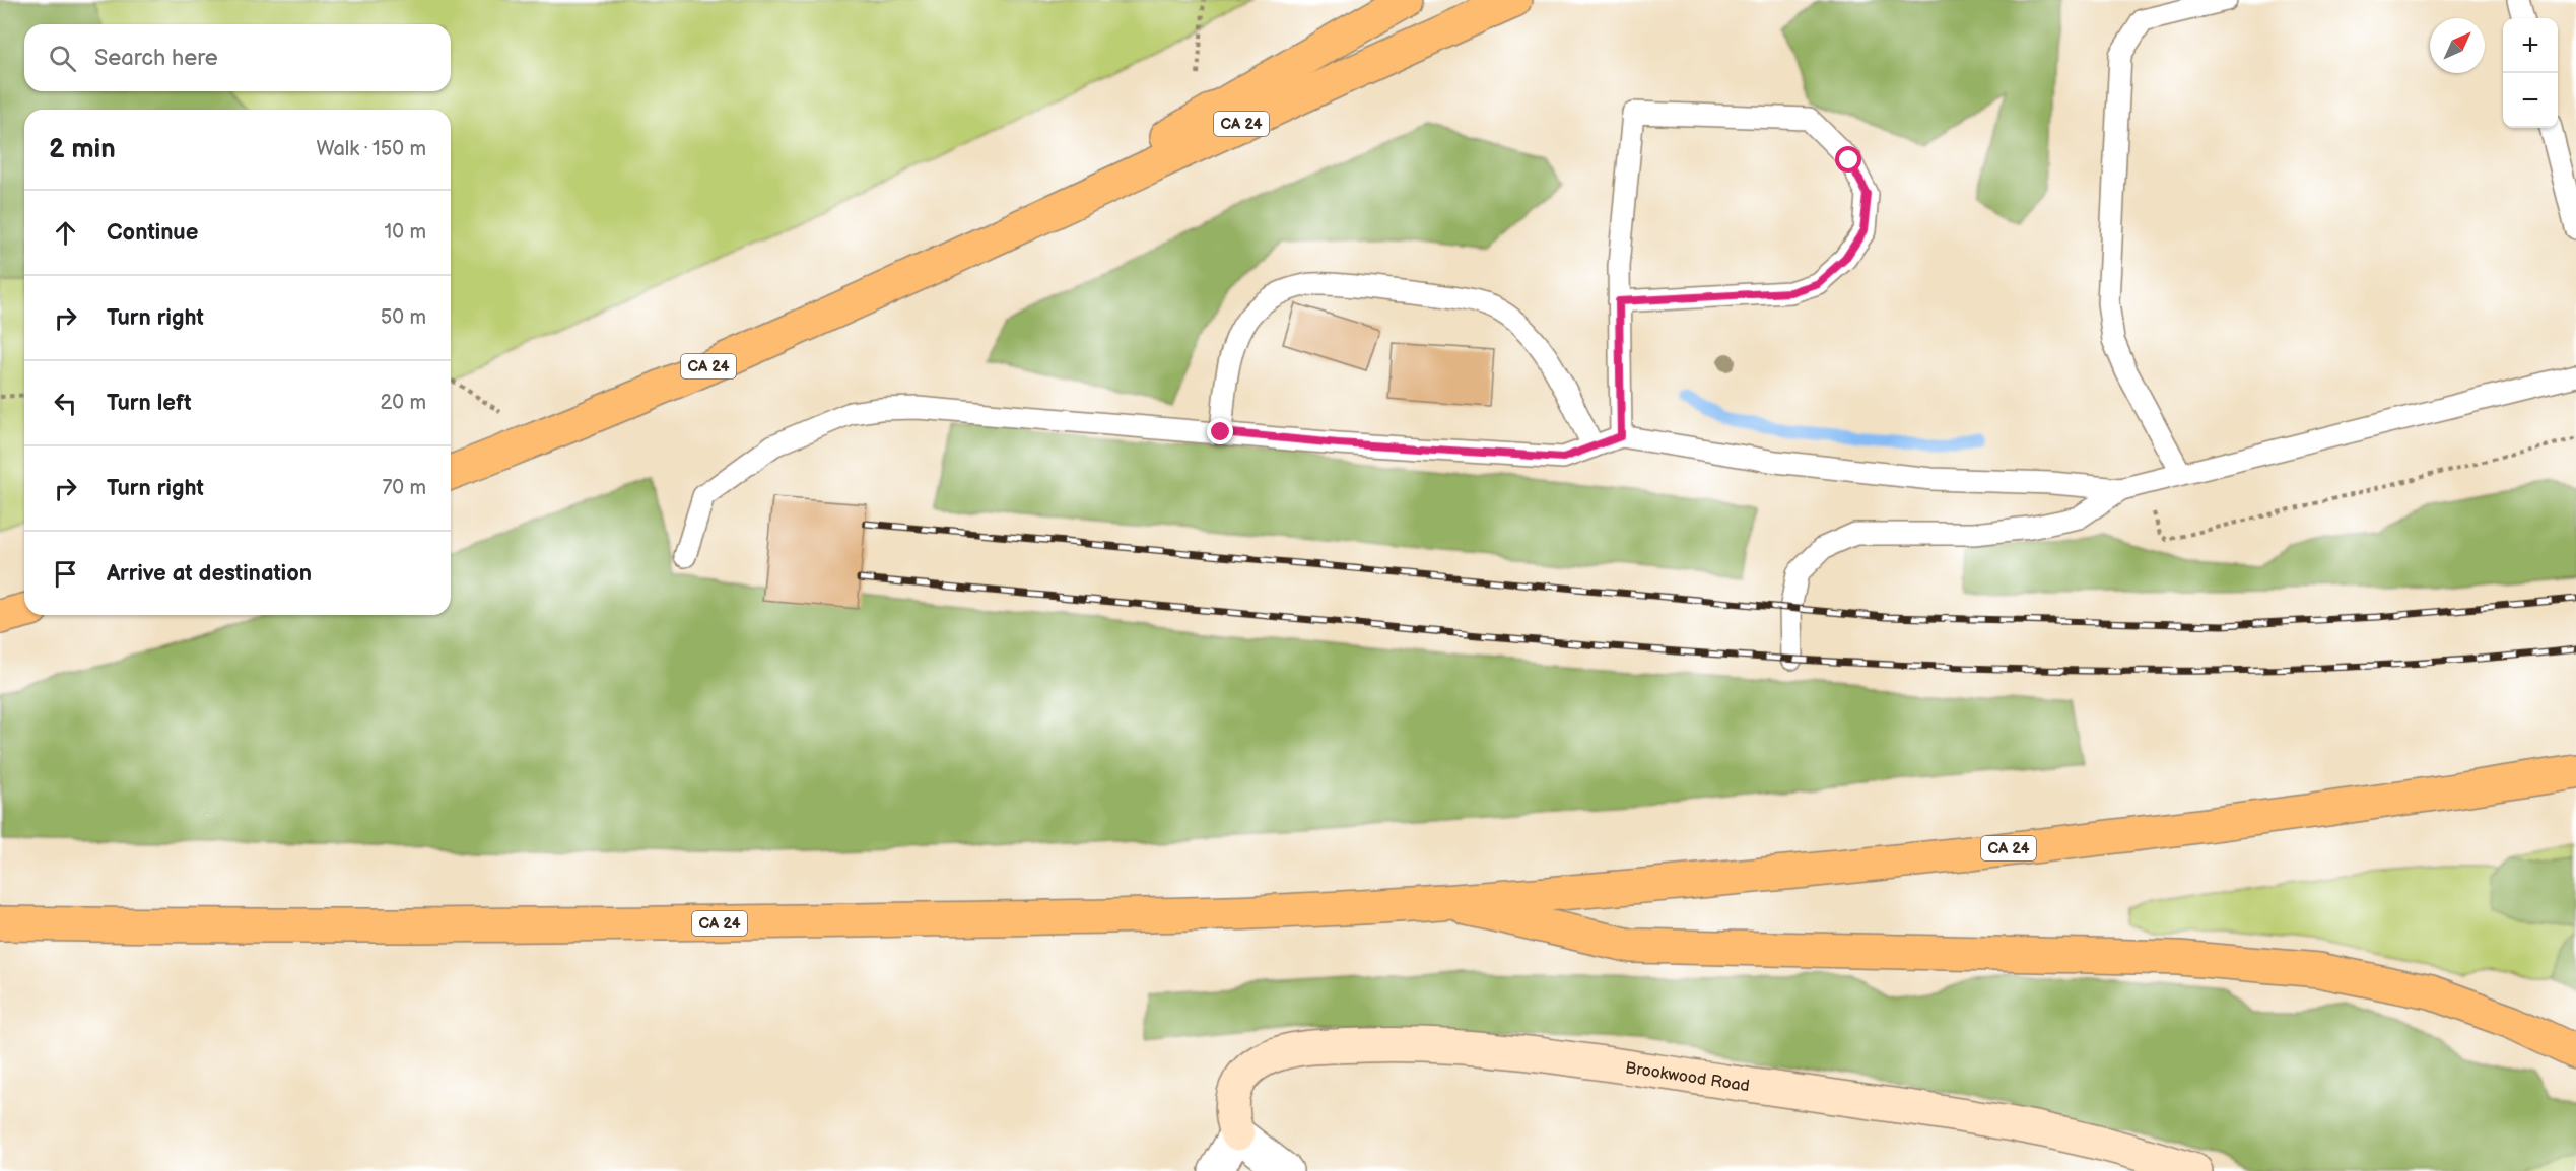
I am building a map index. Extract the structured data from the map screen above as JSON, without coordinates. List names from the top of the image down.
{
  "streets": {
    "highway": ["CA 24"],
    "street": ["Brookwood Road"]
  },
  "north": "top right",
  "page": {
    "map_buttons": ["+", "−"],
    "search": "Search here",
    "heading": ["2 min", "Walk · 150 m"],
    "list": [
      ["Continue", "10 m"],
      ["Turn right", "50 m"],
      ["Turn left", "20 m"],
      ["Turn right", "70 m"],
      "Arrive at destination"
    ]
  }
}
